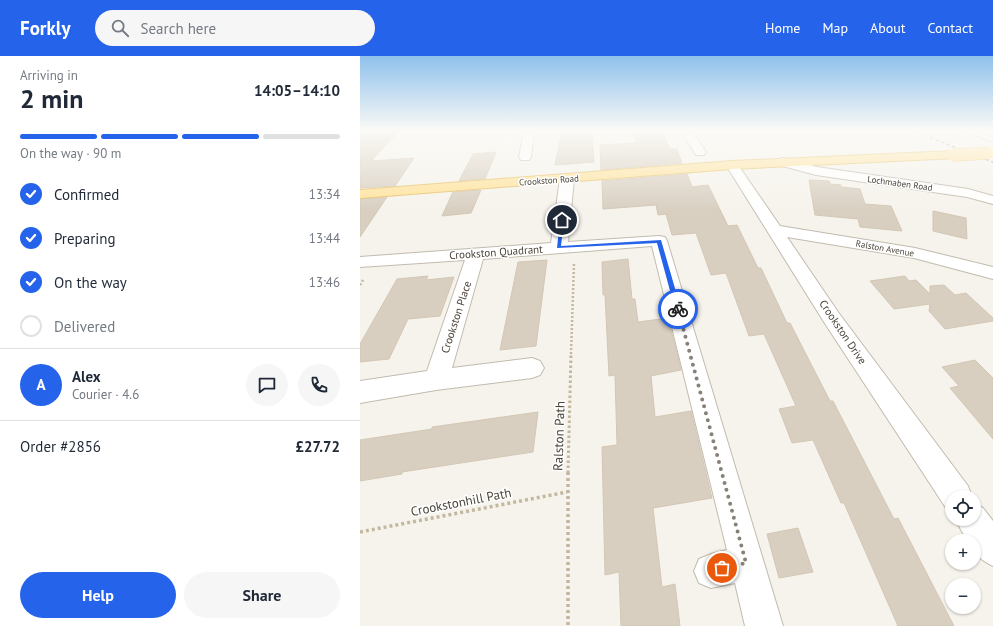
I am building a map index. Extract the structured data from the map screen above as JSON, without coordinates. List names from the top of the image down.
{
  "streets": {
    "main road": ["Crookston Road"],
    "street": [
      "Lochmaben Road",
      "Ralston Avenue",
      "Crookston Quadrant",
      "Crookston Place",
      "Crookston Drive"
    ],
    "path": ["Ralston Path", "Crookstonhill Path"]
  },
  "crossings": [
    ["Crookston Road", "Lochmaben Road"],
    ["Crookston Road", "Crookston Drive"],
    ["Ralston Avenue", "Crookston Drive"],
    ["Crookston Quadrant", "Crookston Place"],
    ["Crookston Quadrant", "Ralston Path"],
    ["Ralston Path", "Crookstonhill Path"]
  ],
  "page": {
    "header": "Forkly",
    "search": "Search here",
    "nav": [
      "Home",
      "Map",
      "About",
      "Contact"
    ],
    "heading": ["2 min", "Arriving in", "14:05–14:10"],
    "panel": [
      "Alex",
      "Courier · 4.6",
      "Order #2856",
      "£27.72"
    ],
    "bar": "On the way · 90 m",
    "list": [
      ["Confirmed", "13:34"],
      ["Preparing", "13:44"],
      ["On the way", "13:46"],
      "Delivered"
    ],
    "round": "A",
    "map_buttons": ["+", "−"],
    "buttons": ["Help", "Share"]
  }
}
